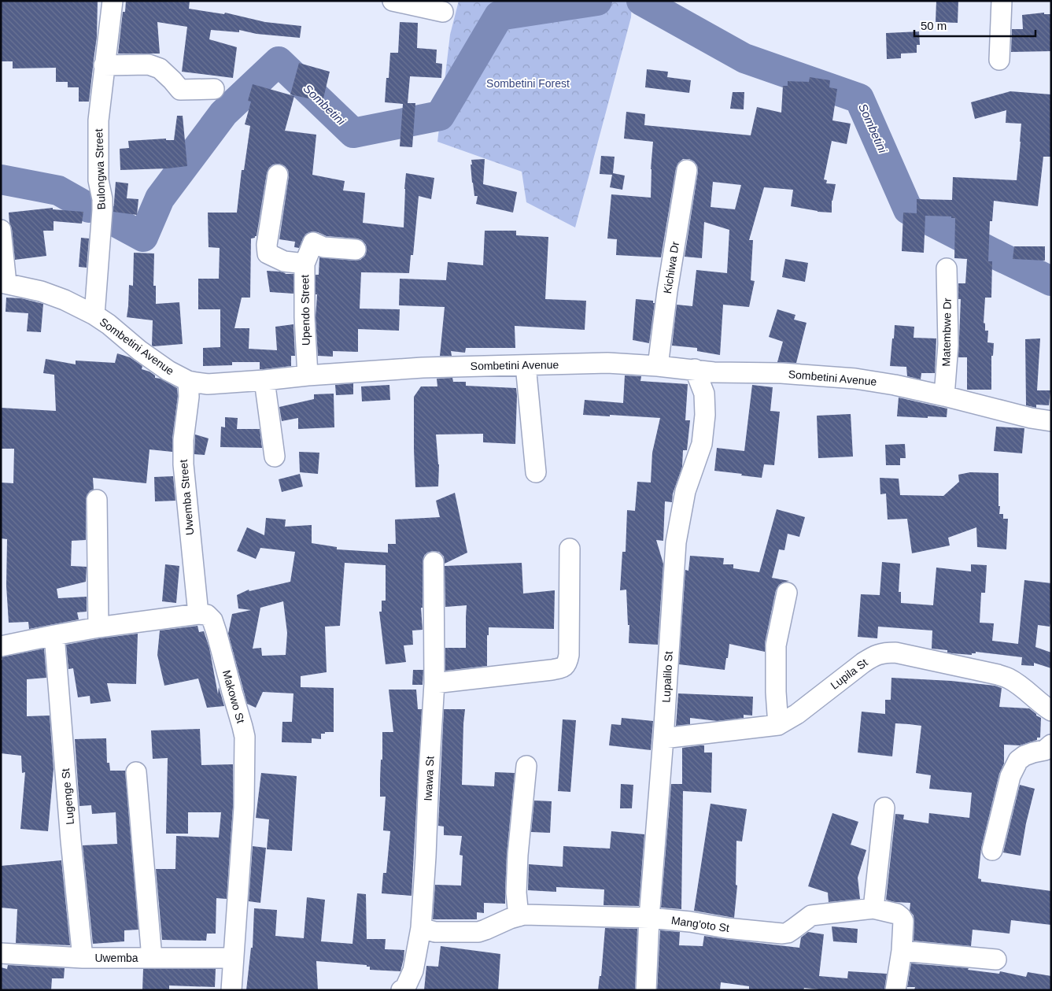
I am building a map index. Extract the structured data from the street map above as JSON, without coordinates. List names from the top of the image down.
{
  "streets": {
    "street": [
      "Bulongwa Street",
      "Kichiwa Dr",
      "Upendo Street",
      "Matembwe Dr",
      "Sombetini Avenue",
      "Uwemba Street",
      "Lupila St",
      "Lupalilo St",
      "Makowo St",
      "Iwawa St",
      "Lugenge St",
      "Mang'oto St",
      "Uwemba"
    ]
  },
  "crossings": [
    ["Bulongwa Street", "Sombetini Avenue"],
    ["Kichiwa Dr", "Sombetini Avenue"],
    ["Upendo Street", "Sombetini Avenue"],
    ["Matembwe Dr", "Sombetini Avenue"],
    ["Sombetini Avenue", "Uwemba Street"],
    ["Sombetini Avenue", "Lupalilo St"],
    ["Uwemba Street", "Makowo St"],
    ["Lupalilo St", "Mang'oto St"],
    ["Makowo St", "Uwemba"],
    ["Iwawa St", "Mang'oto St"],
    ["Lugenge St", "Uwemba"]
  ],
  "water": ["Sombetini"],
  "parks": ["Sombetini Forest"],
  "scale_bar": "50 m"
}
